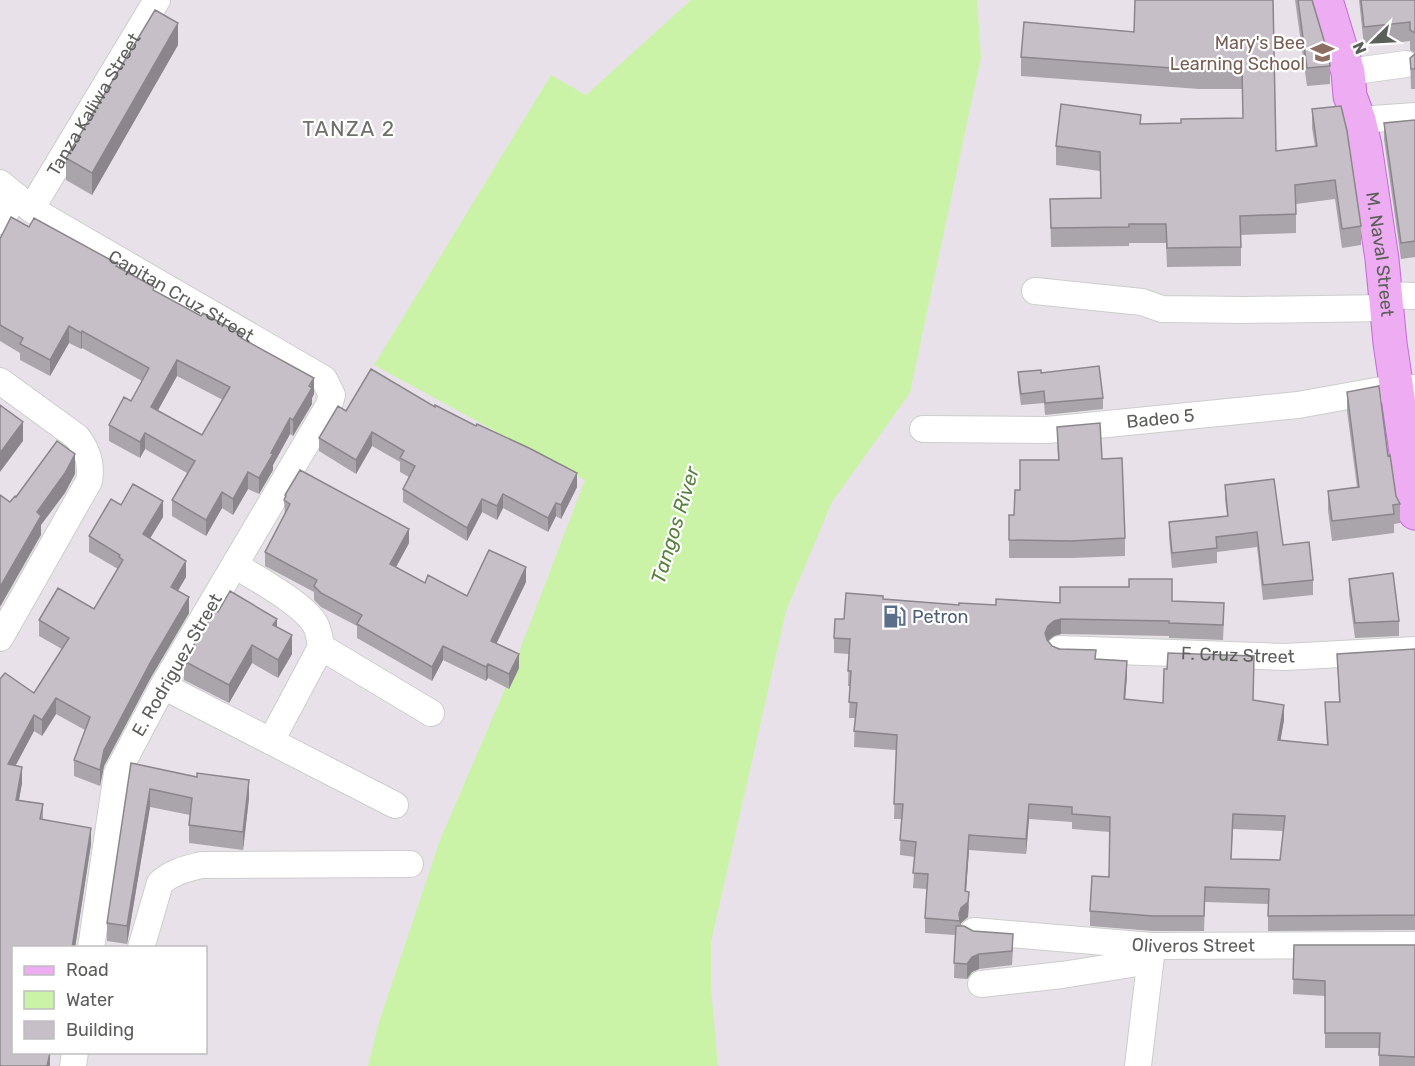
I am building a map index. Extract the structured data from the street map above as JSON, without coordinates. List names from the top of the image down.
{
  "streets": {
    "main road": ["M. Naval Street"],
    "street": [
      "Tanza Kaliwa Street",
      "Capitan Cruz Street",
      "Badeo 5",
      "F. Cruz Street",
      "E. Rodriguez Street",
      "Oliveros Street"
    ]
  },
  "crossings": [
    ["Tanza Kaliwa Street", "Capitan Cruz Street"],
    ["M. Naval Street", "Badeo 5"],
    ["Capitan Cruz Street", "E. Rodriguez Street"]
  ],
  "districts": ["TANZA 2"],
  "water": ["Tangos River"],
  "places": {
    "school or university": ["Mary's Bee Learning School"],
    "fuel station": ["Petron"]
  },
  "legend": ["Road", "Water", "Building"],
  "north": "bottom left"
}
